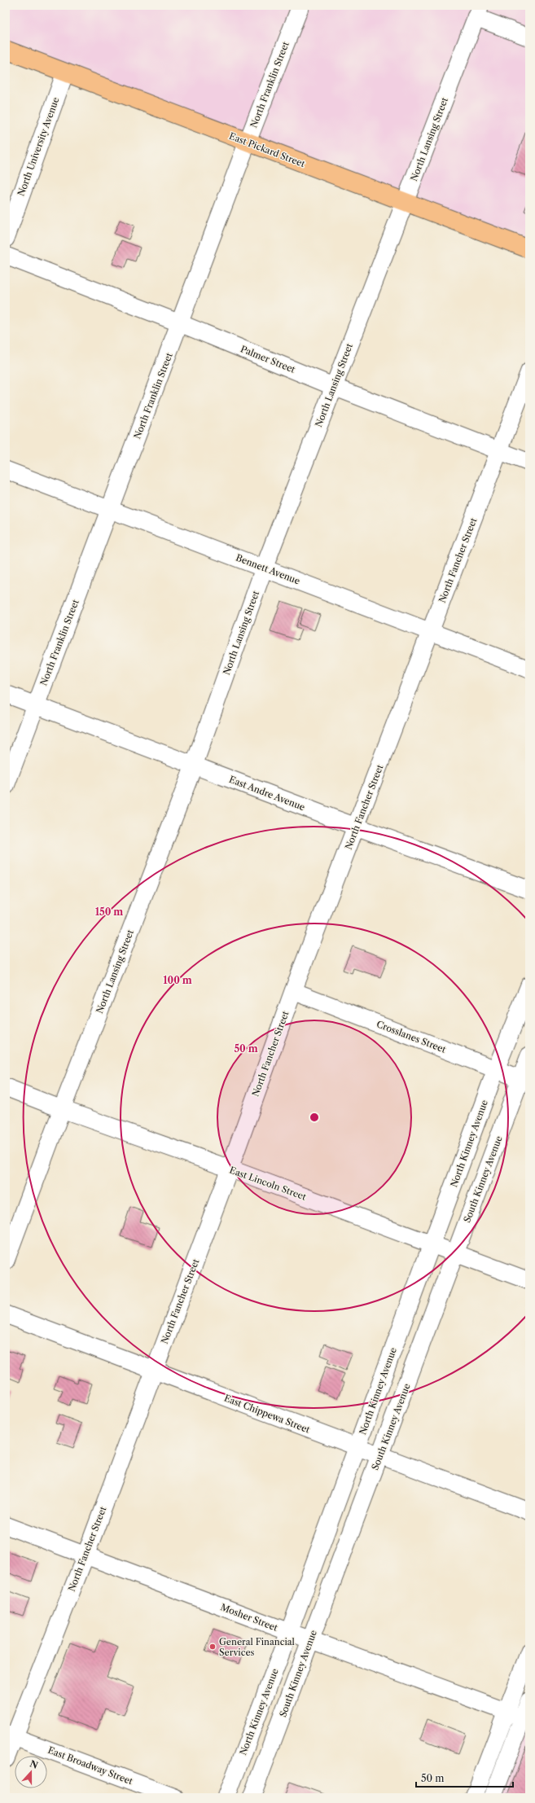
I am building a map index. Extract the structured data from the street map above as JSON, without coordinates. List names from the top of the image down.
{
  "streets": {
    "main road": ["East Pickard Street"],
    "street": [
      "North Franklin Street",
      "North Lansing Street",
      "North University Avenue",
      "Palmer Street",
      "North Fancher Street",
      "Bennett Avenue",
      "East Andre Avenue",
      "Crosslanes Street",
      "North Kinney Avenue",
      "South Kinney Avenue",
      "East Lincoln Street",
      "East Chippewa Street",
      "Mosher Street",
      "East Broadway Street"
    ]
  },
  "crossings": [
    ["North Franklin Street", "East Pickard Street"],
    ["North Franklin Street", "Palmer Street"],
    ["North Franklin Street", "Bennett Avenue"],
    ["North Franklin Street", "East Andre Avenue"],
    ["North Lansing Street", "East Pickard Street"],
    ["North Lansing Street", "Palmer Street"],
    ["North Lansing Street", "Bennett Avenue"],
    ["North Lansing Street", "East Andre Avenue"],
    ["North Lansing Street", "East Lincoln Street"],
    ["North University Avenue", "East Pickard Street"],
    ["Palmer Street", "North Fancher Street"],
    ["North Fancher Street", "Bennett Avenue"],
    ["North Fancher Street", "East Andre Avenue"],
    ["North Fancher Street", "Crosslanes Street"],
    ["North Fancher Street", "East Lincoln Street"],
    ["North Fancher Street", "East Chippewa Street"],
    ["North Fancher Street", "Mosher Street"],
    ["North Fancher Street", "East Broadway Street"],
    ["Crosslanes Street", "North Kinney Avenue"],
    ["Crosslanes Street", "South Kinney Avenue"],
    ["North Kinney Avenue", "East Lincoln Street"],
    ["North Kinney Avenue", "East Chippewa Street"],
    ["North Kinney Avenue", "Mosher Street"],
    ["South Kinney Avenue", "East Lincoln Street"],
    ["South Kinney Avenue", "East Chippewa Street"],
    ["South Kinney Avenue", "Mosher Street"]
  ],
  "places": ["General Financial Services"],
  "scale_bar": "50 m",
  "north": "top",
  "rings": ["150 m", "100 m", "50 m"]
}
